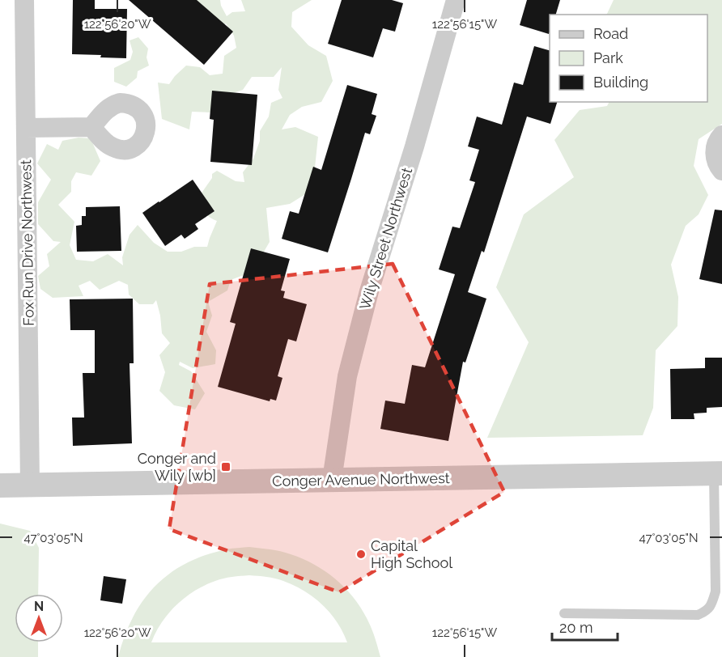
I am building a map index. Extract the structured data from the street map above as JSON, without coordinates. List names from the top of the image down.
{
  "streets": {
    "street": ["Wily Street Northwest", "Fox Run Drive Northwest", "Conger Avenue Northwest"]
  },
  "crossings": [
    ["Wily Street Northwest", "Conger Avenue Northwest"],
    ["Fox Run Drive Northwest", "Conger Avenue Northwest"]
  ],
  "places": {
    "transit": ["Conger and Wily [wb]"],
    "other": ["Capital High School"]
  },
  "legend": ["Road", "Park", "Building"],
  "scale_bar": "20 m",
  "north": "top",
  "coordinates": ["122°56'20\"W", "122°56'15\"W", "47°03'05\"N"]
}
